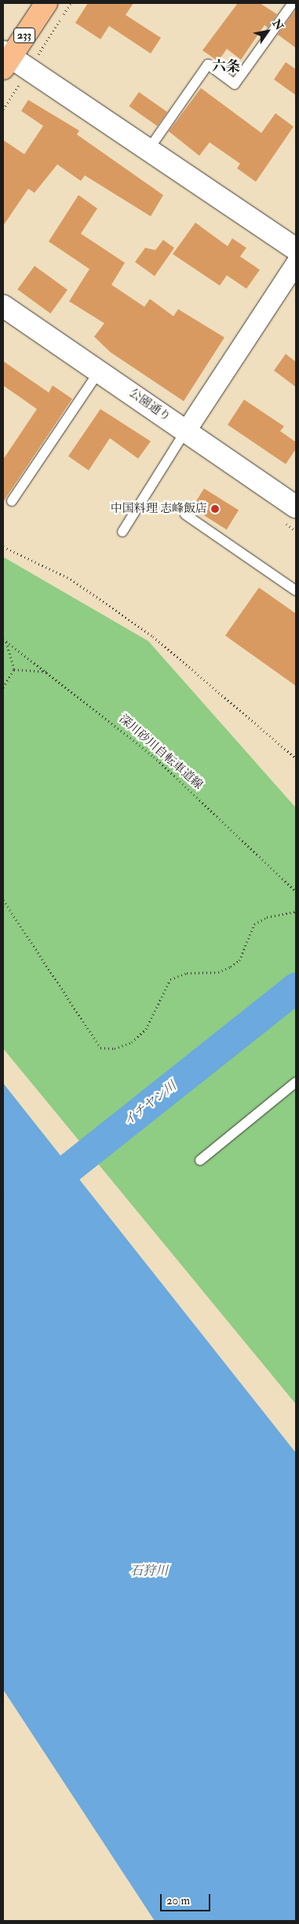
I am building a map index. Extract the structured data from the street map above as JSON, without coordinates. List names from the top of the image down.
{
  "streets": {
    "highway": ["233"],
    "street": ["公園通り"],
    "path": ["深川砂川自転車道線"]
  },
  "districts": ["六条"],
  "water": ["イチヤン川", "石狩川"],
  "places": ["中国料理 志峰飯店"],
  "scale_bar": "20 m",
  "north": "top right"
}
